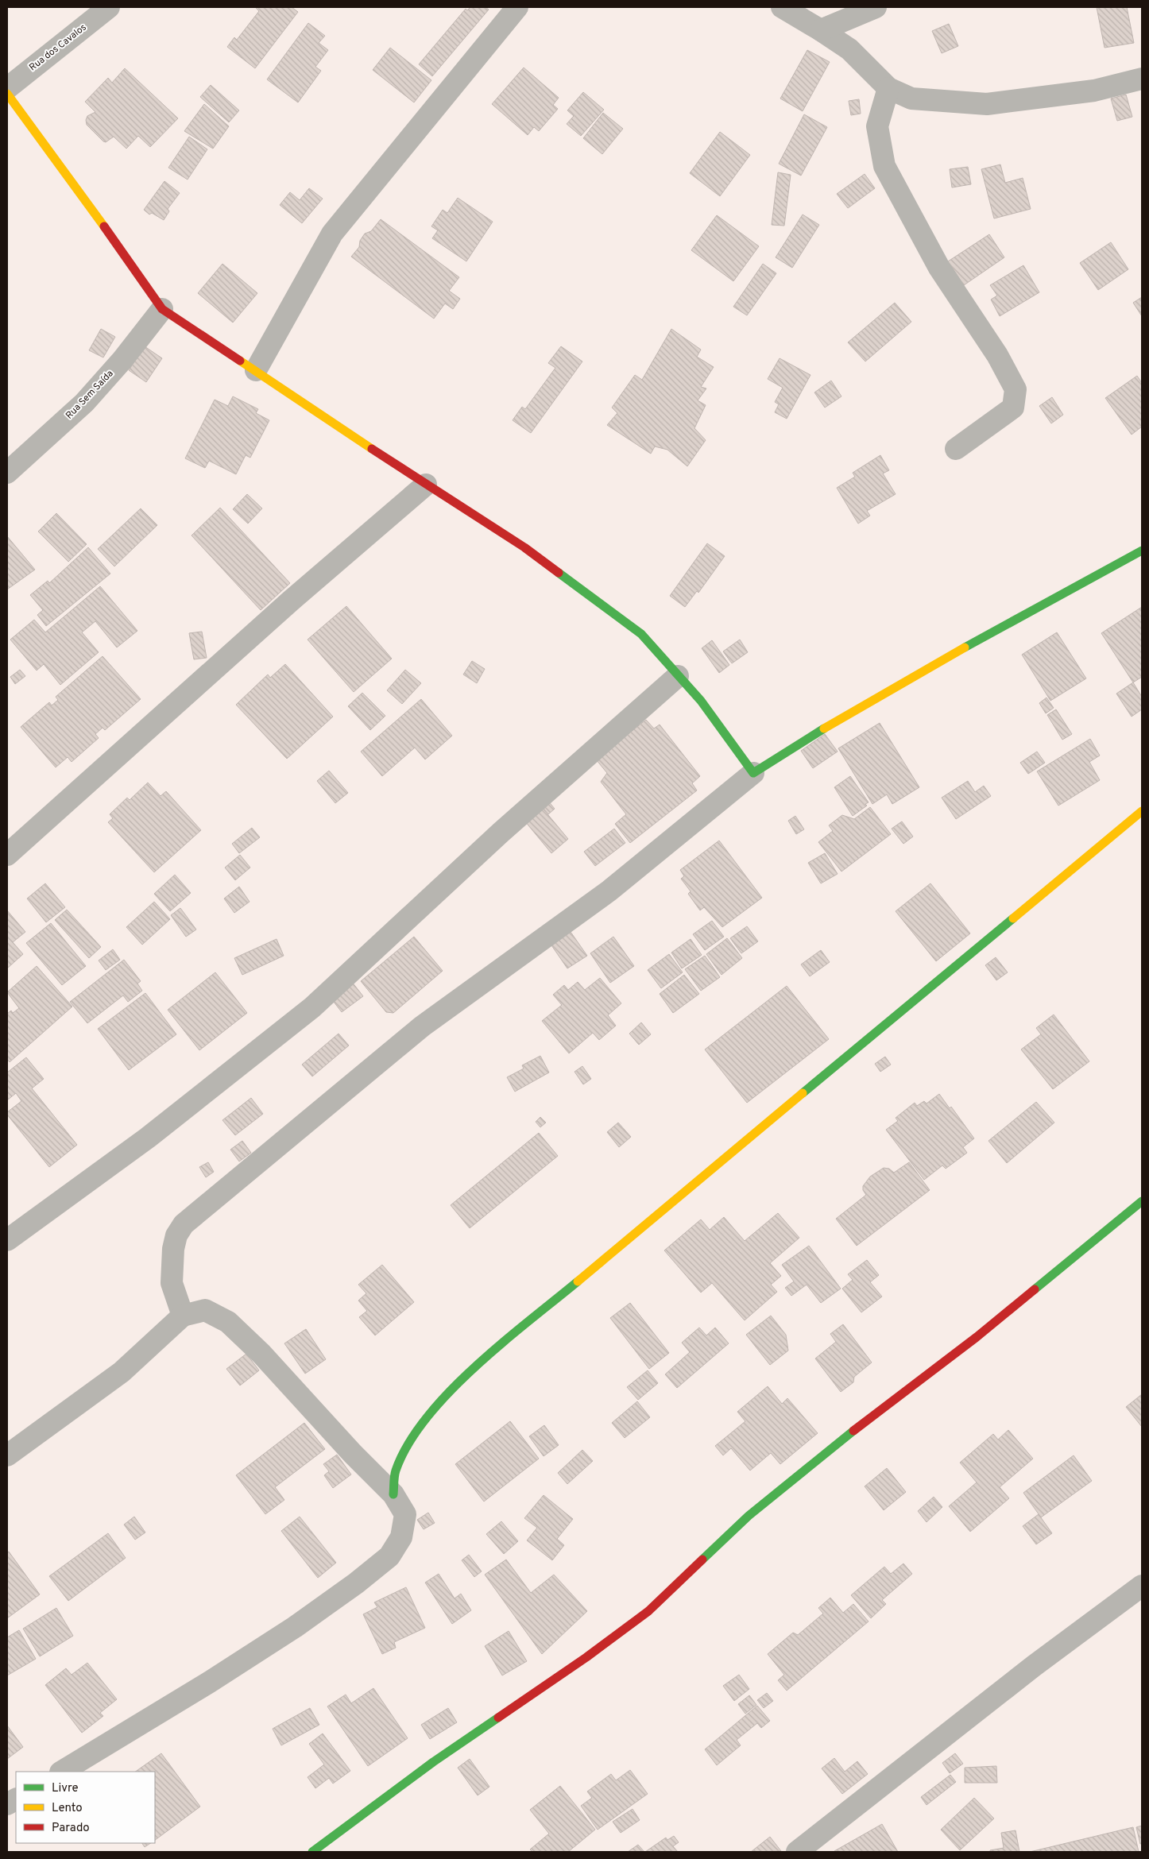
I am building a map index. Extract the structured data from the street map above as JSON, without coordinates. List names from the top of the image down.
{
  "streets": {
    "street": ["Rua dos Cavalos", "Rua Sem Saída"]
  },
  "legend": ["Livre", "Lento", "Parado"]
}
